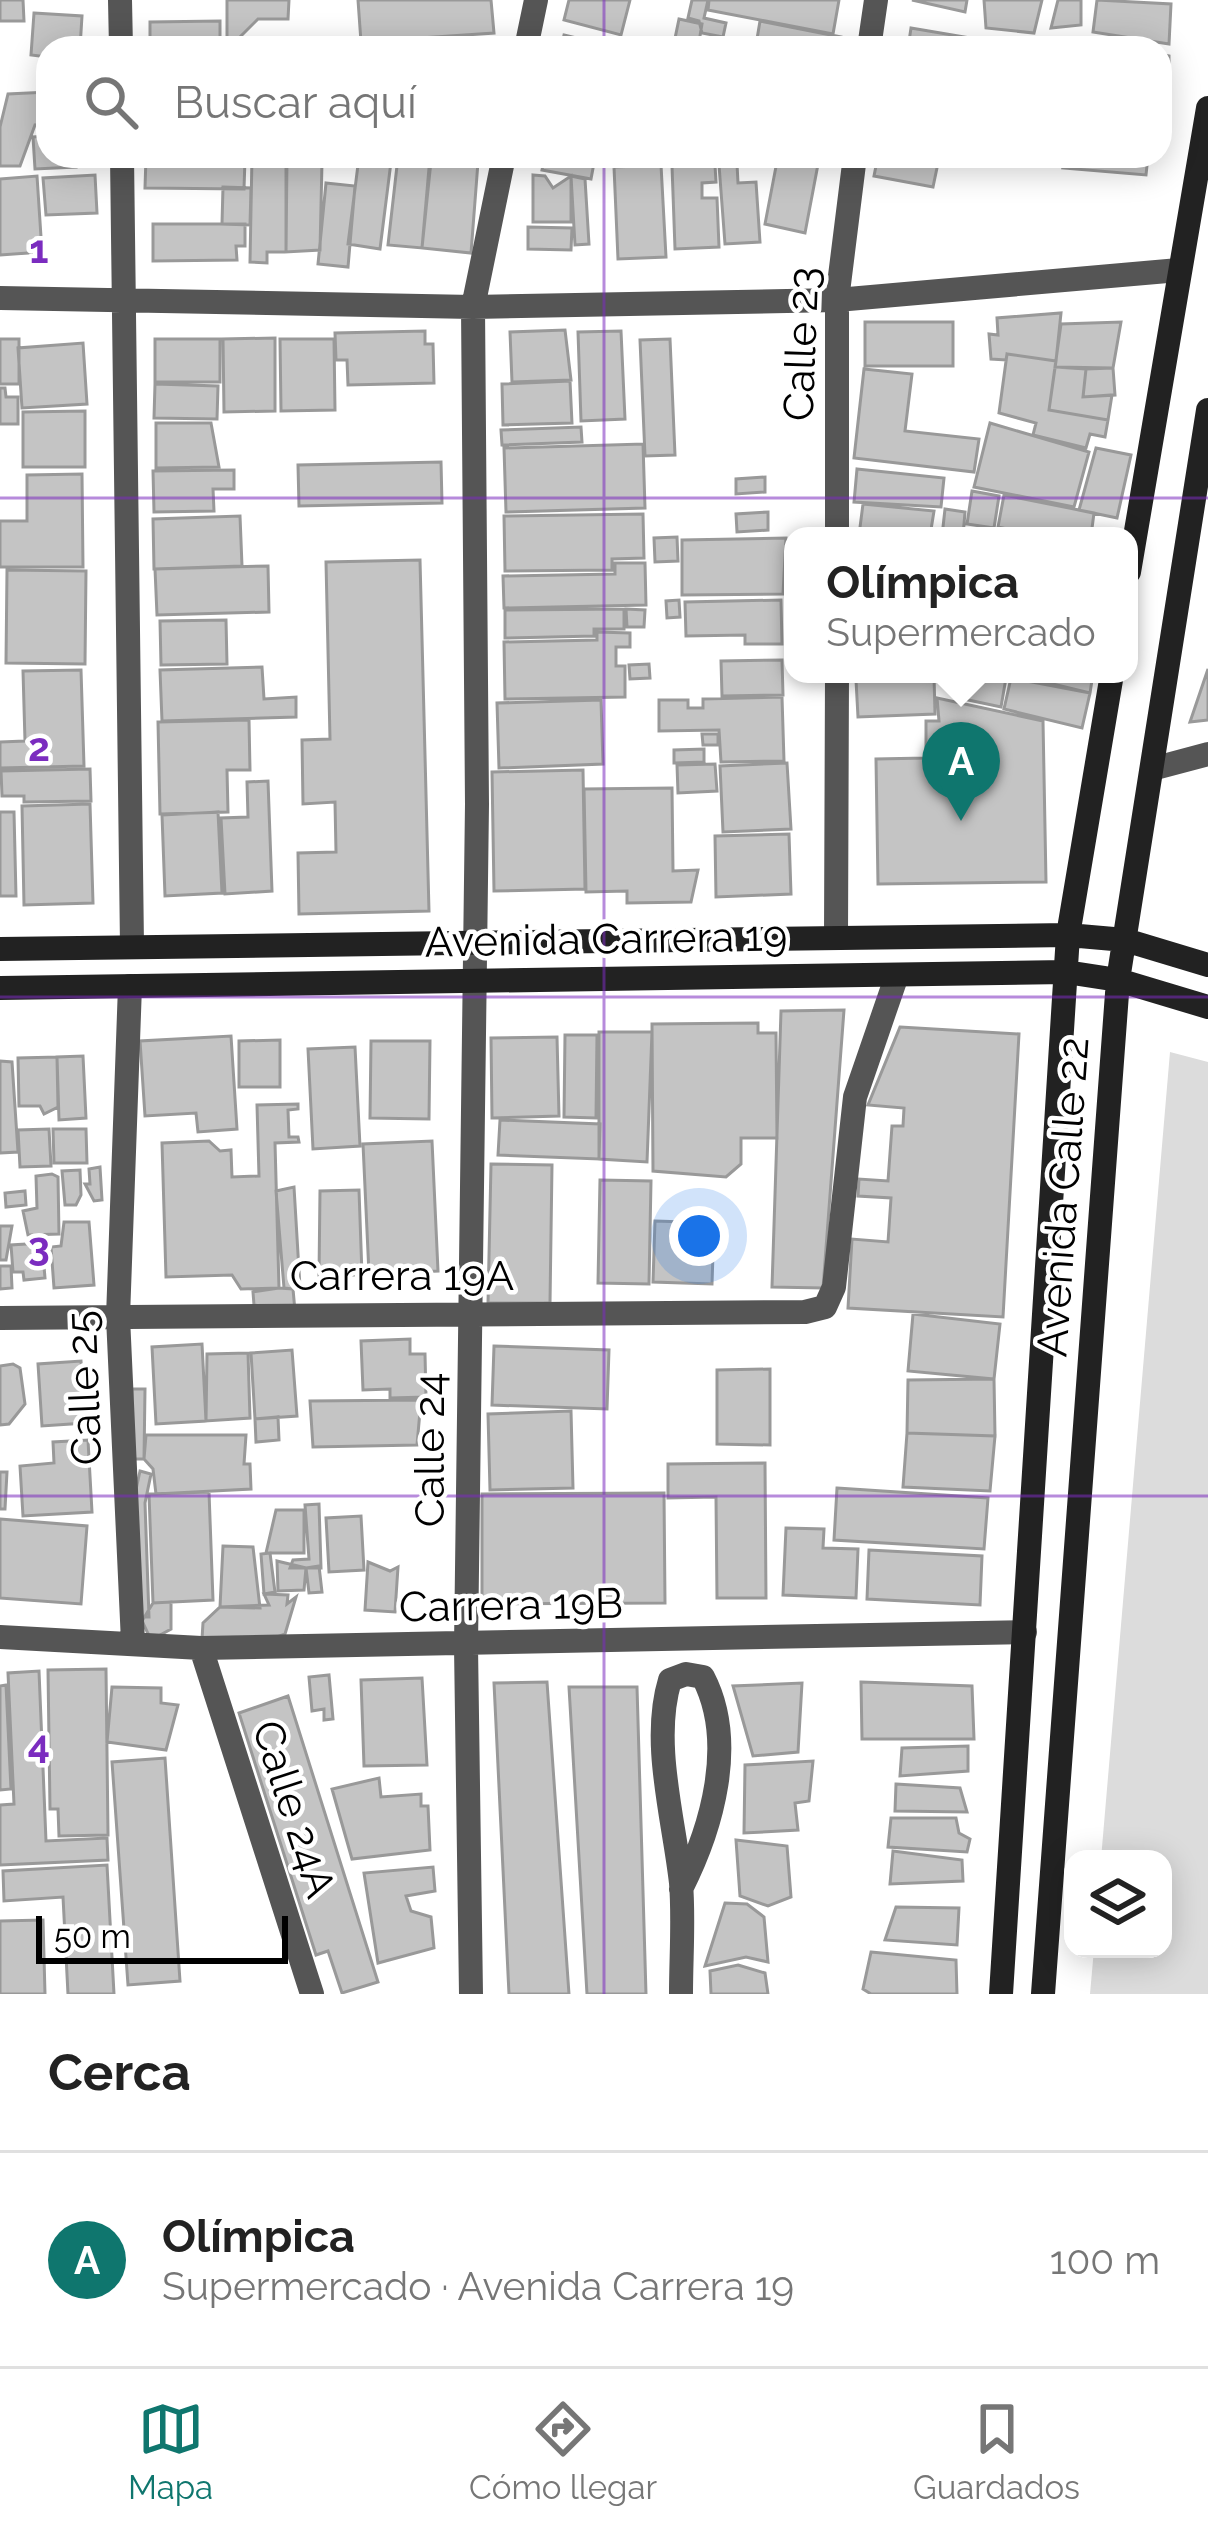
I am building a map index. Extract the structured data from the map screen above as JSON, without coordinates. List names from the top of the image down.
{
  "streets": {
    "street": [
      "Calle 23",
      "Avenida Carrera 19",
      "Avenida Calle 22",
      "Carrera 19A",
      "Calle 25",
      "Calle 24",
      "Carrera 19B",
      "Calle 24A"
    ]
  },
  "crossings": [
    ["Avenida Carrera 19", "Avenida Calle 22"],
    ["Avenida Carrera 19", "Carrera 19A"],
    ["Avenida Carrera 19", "Calle 25"],
    ["Avenida Carrera 19", "Calle 24"],
    ["Avenida Calle 22", "Carrera 19B"],
    ["Carrera 19A", "Calle 25"],
    ["Carrera 19A", "Calle 24"],
    ["Calle 25", "Carrera 19B"],
    ["Calle 24", "Carrera 19B"],
    ["Carrera 19B", "Calle 24A"]
  ],
  "scale_bar": "50 m",
  "page": {
    "search": "Buscar aquí",
    "popup": ["Olímpica", "Supermercado"],
    "pins": "A",
    "scale": "50 m",
    "heading": "Cerca",
    "list": [
      {
        "mark": "A",
        "name": "Olímpica",
        "note": "Supermercado · Avenida Carrera 19",
        "value": "100 m"
      }
    ],
    "nav": ["Mapa", "Cómo llegar", "Guardados"]
  },
  "grid": {
    "rows": [
      "1",
      "2",
      "3",
      "4"
    ]
  }
}
